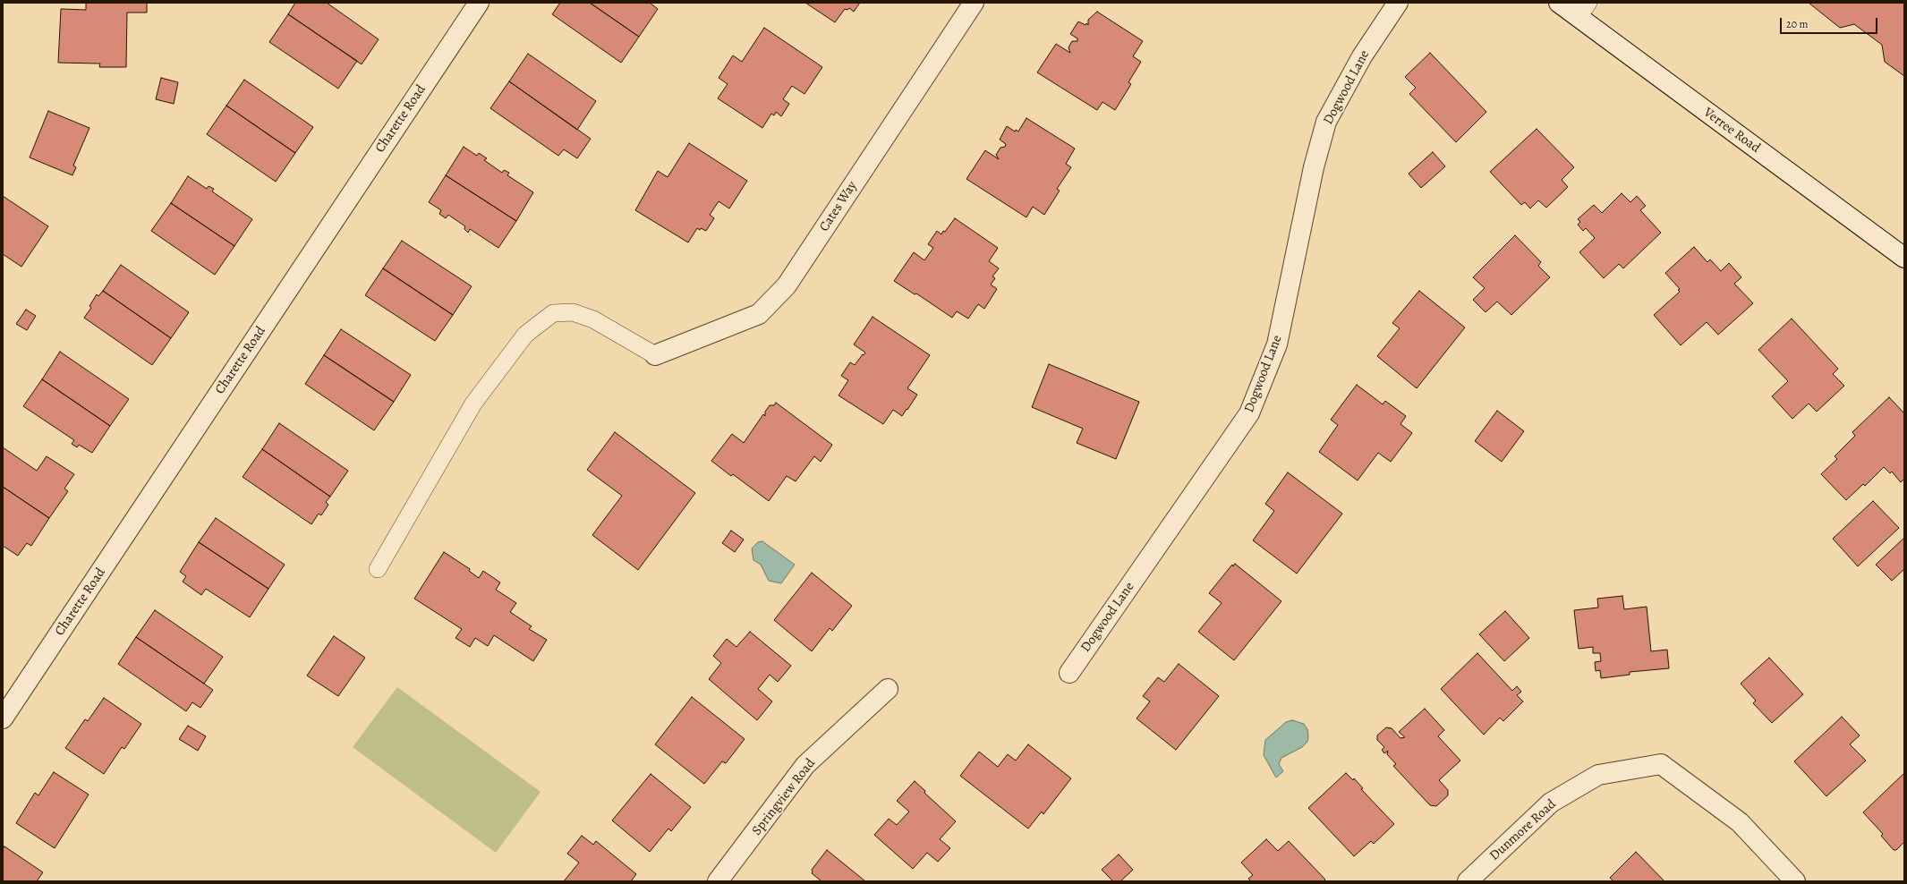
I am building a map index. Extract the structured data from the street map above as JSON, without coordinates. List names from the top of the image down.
{
  "streets": {
    "street": [
      "Dogwood Lane",
      "Charette Road",
      "Verree Road",
      "Cates Way",
      "Springview Road",
      "Dunmore Road"
    ]
  },
  "scale_bar": "20 m"
}
